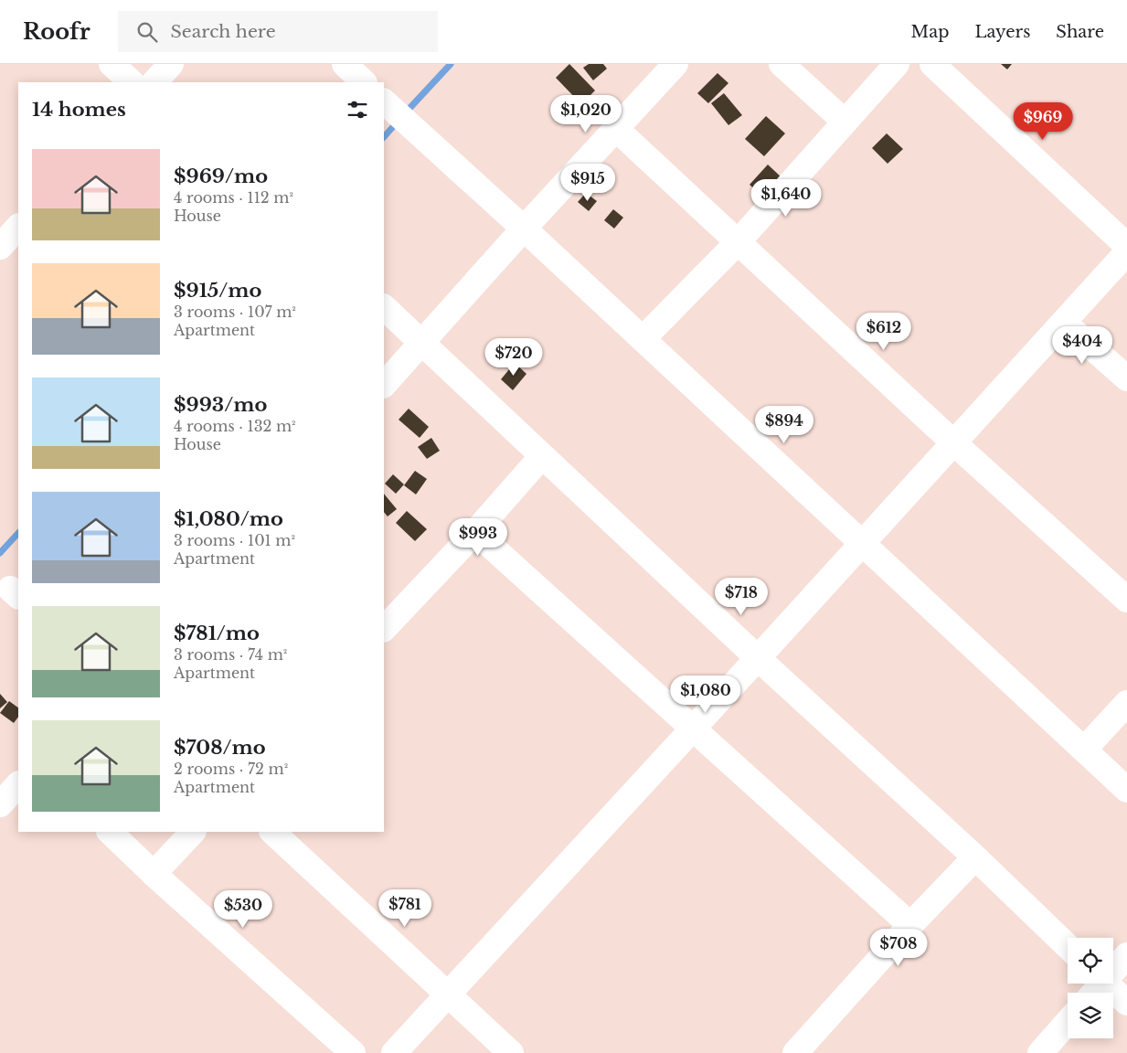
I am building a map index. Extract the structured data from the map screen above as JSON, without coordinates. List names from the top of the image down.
{
  "page": {
    "header": "Roofr",
    "search": "Search here",
    "nav": ["Map", "Layers", "Share"],
    "heading": "14 homes",
    "price": [
      "$1,020",
      "$969",
      "$915",
      "$1,640",
      "$612",
      "$404",
      "$720",
      "$894",
      "$993",
      "$718",
      "$1,080",
      "$781",
      "$530",
      "$708"
    ],
    "list": [
      {
        "name": "$969/mo",
        "note": "4 rooms · 112 m² · House"
      },
      {
        "name": "$915/mo",
        "note": "3 rooms · 107 m² · Apartment"
      },
      {
        "name": "$993/mo",
        "note": "4 rooms · 132 m² · House"
      },
      {
        "name": "$1,080/mo",
        "note": "3 rooms · 101 m² · Apartment"
      },
      {
        "name": "$781/mo",
        "note": "3 rooms · 74 m² · Apartment"
      },
      {
        "name": "$708/mo",
        "note": "2 rooms · 72 m² · Apartment"
      }
    ]
  }
}
